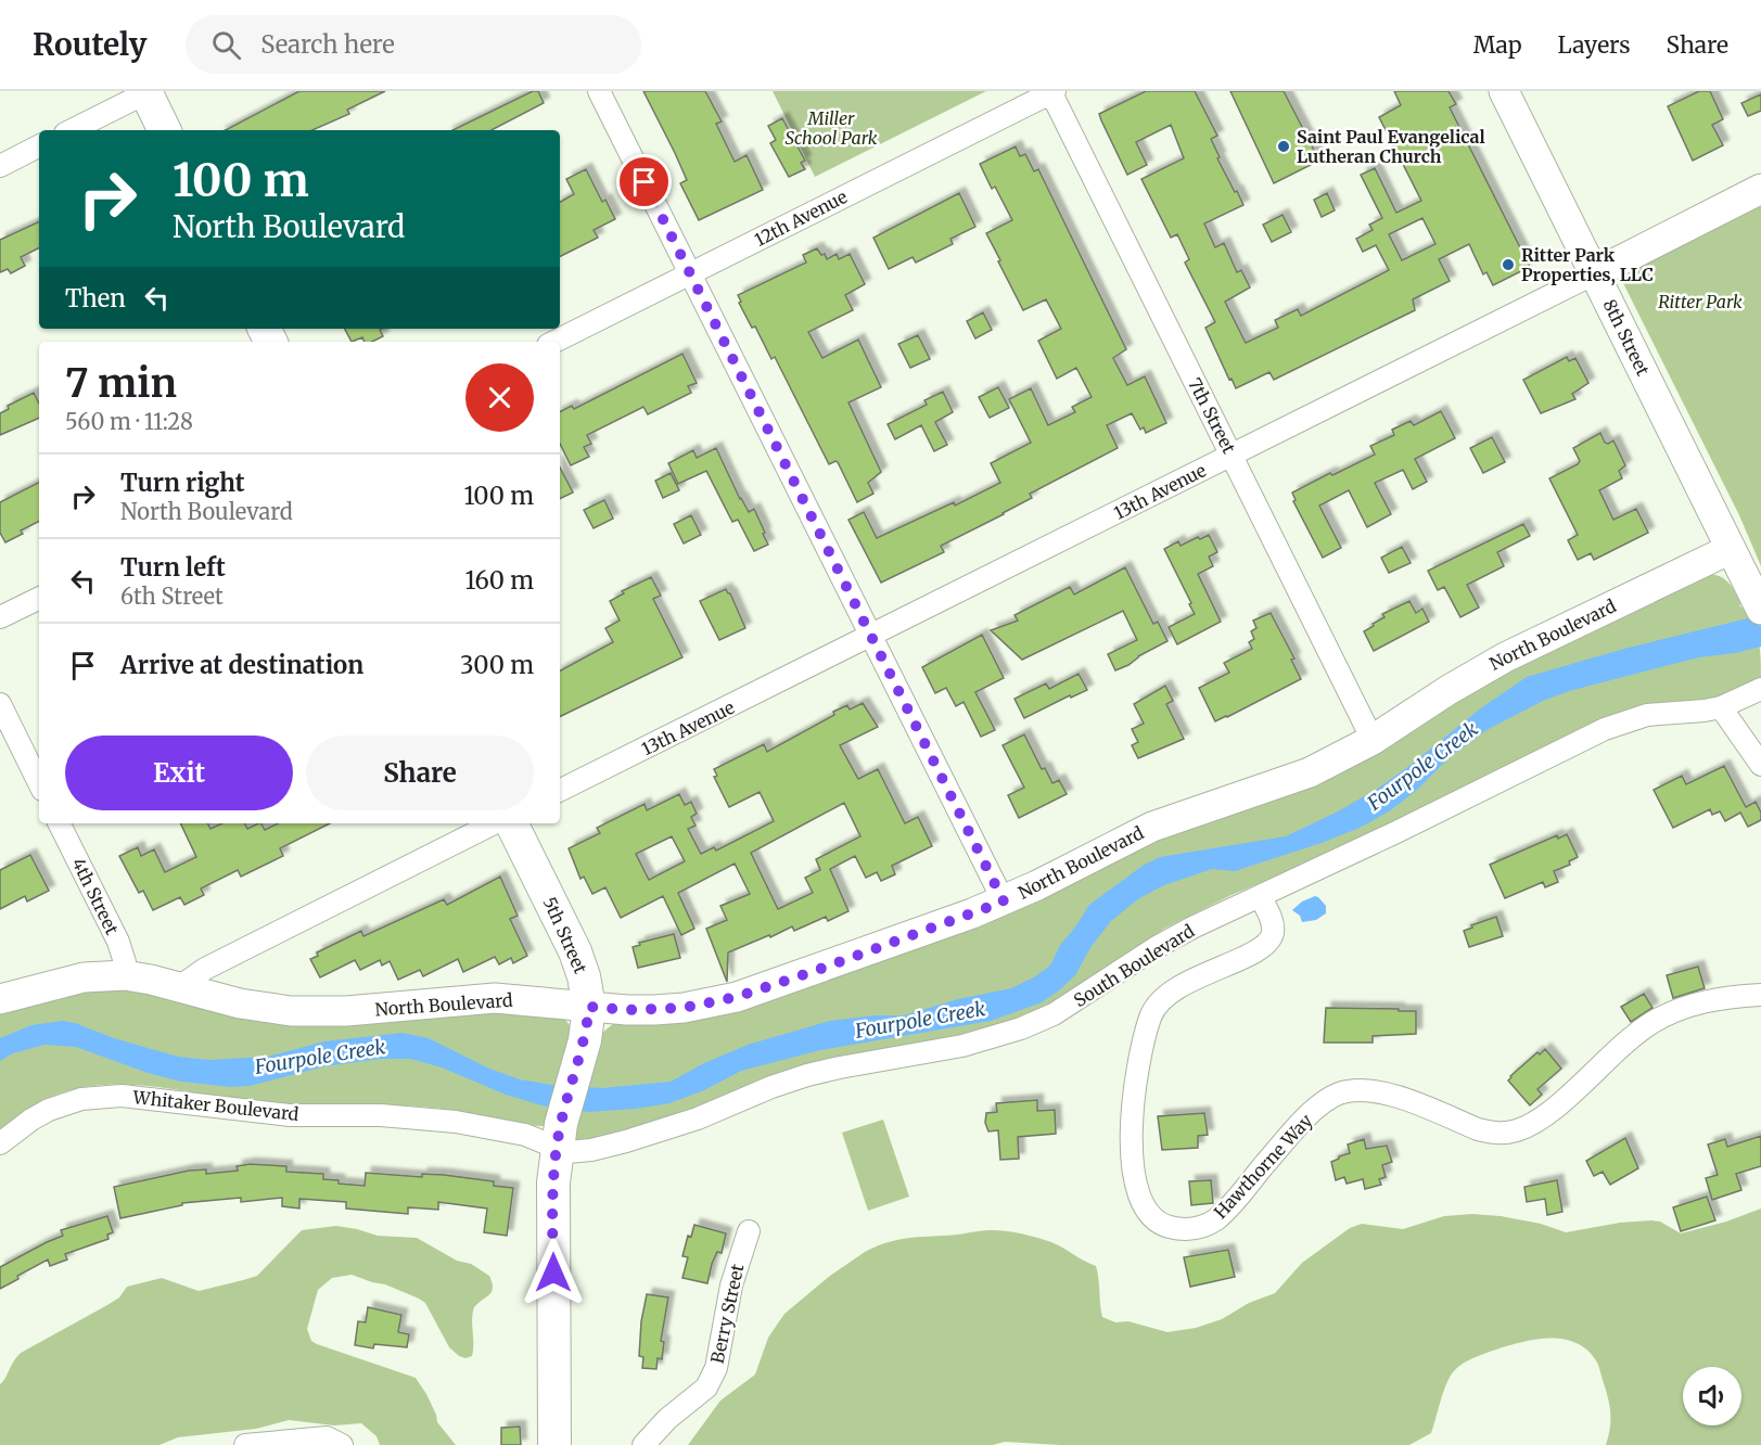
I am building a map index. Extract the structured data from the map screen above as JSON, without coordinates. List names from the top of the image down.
{
  "streets": {
    "main road": ["5th Street"],
    "street": [
      "12th Avenue",
      "8th Street",
      "7th Street",
      "13th Avenue",
      "North Boulevard",
      "4th Street",
      "South Boulevard",
      "Whitaker Boulevard",
      "Hawthorne Way",
      "Berry Street"
    ]
  },
  "crossings": [
    ["12th Avenue", "7th Street"],
    ["8th Street", "13th Avenue"],
    ["8th Street", "North Boulevard"],
    ["7th Street", "13th Avenue"],
    ["7th Street", "North Boulevard"],
    ["North Boulevard", "4th Street"],
    ["North Boulevard", "5th Street"],
    ["5th Street", "South Boulevard"],
    ["5th Street", "Whitaker Boulevard"],
    ["South Boulevard", "Whitaker Boulevard"],
    ["South Boulevard", "Hawthorne Way"]
  ],
  "water": ["Fourpole Creek"],
  "parks": ["Miller School Park", "Ritter Park"],
  "places": ["Saint Paul Evangelical Lutheran Church", "Ritter Park Properties, LLC"],
  "page": {
    "header": "Routely",
    "search": "Search here",
    "nav": ["Map", "Layers", "Share"],
    "turn": ["100 m", "North Boulevard"],
    "then": "Then",
    "heading": ["7 min", "560 m · 11:28"],
    "list": [
      {
        "name": "Turn right",
        "note": "North Boulevard",
        "value": "100 m"
      },
      {
        "name": "Turn left",
        "note": "6th Street",
        "value": "160 m"
      },
      {
        "name": "Arrive at destination",
        "value": "300 m"
      }
    ],
    "buttons": ["Exit", "Share"]
  }
}
